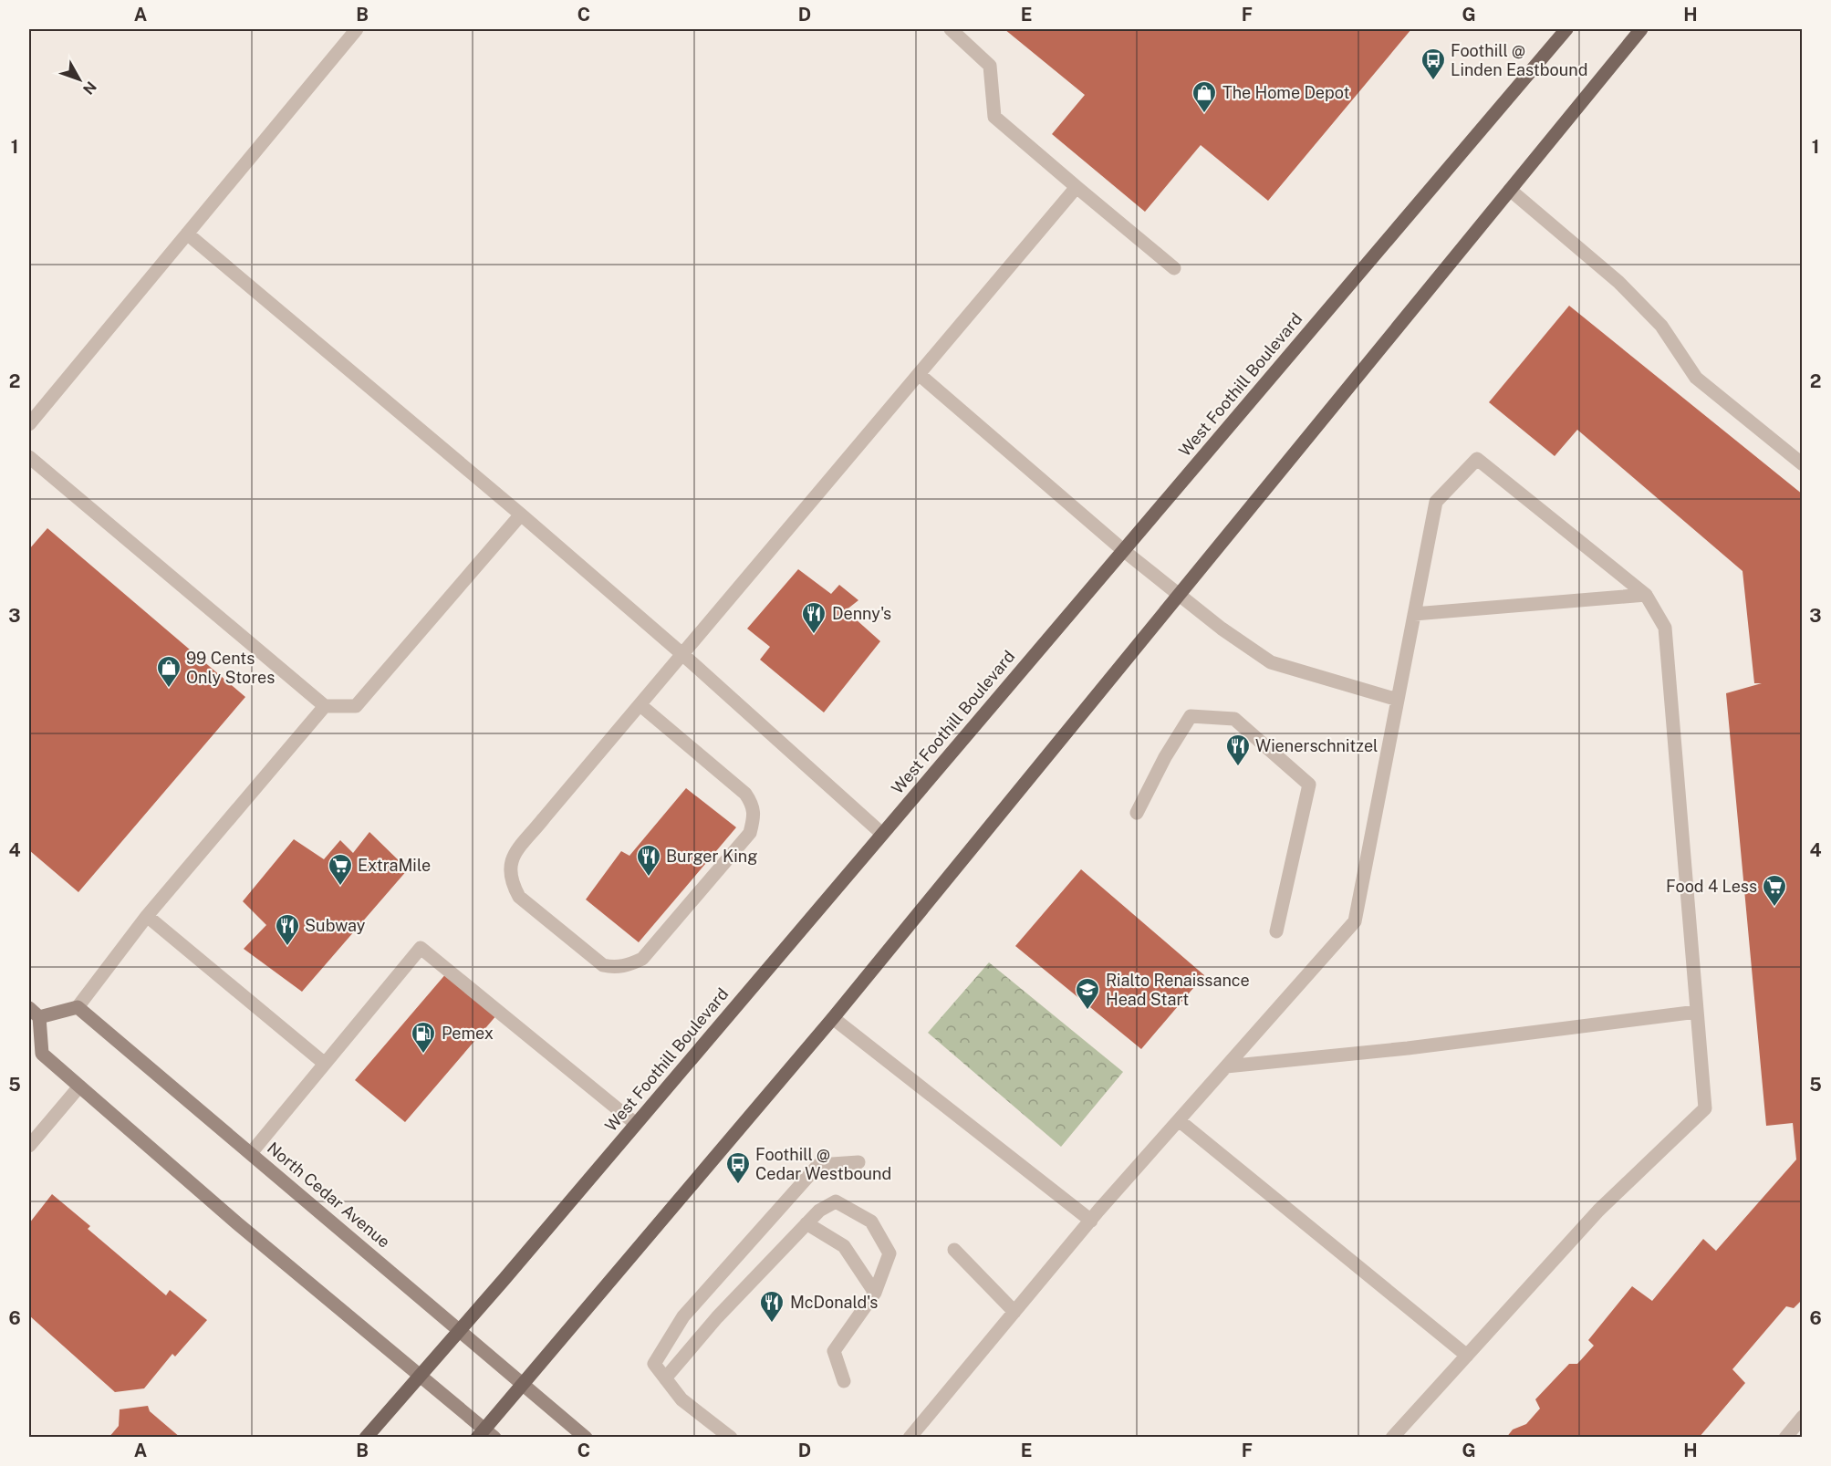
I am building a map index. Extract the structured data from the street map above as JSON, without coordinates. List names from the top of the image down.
{
  "streets": {
    "main road": ["West Foothill Boulevard", "North Cedar Avenue"]
  },
  "crossings": [
    ["West Foothill Boulevard", "North Cedar Avenue"]
  ],
  "places": {
    "bus stop": ["Foothill @ Linden Eastbound", "Foothill @ Cedar Westbound"],
    "shop": ["The Home Depot", "99 Cents Only Stores"],
    "restaurant": [
      "Denny's",
      "Wienerschnitzel",
      "Burger King",
      "Subway",
      "McDonald's"
    ],
    "supermarket": ["ExtraMile", "Food 4 Less"],
    "school or university": ["Rialto Renaissance Head Start"],
    "fuel station": ["Pemex"]
  },
  "north": "bottom right",
  "grid": {
    "columns": [
      "A",
      "B",
      "C",
      "D",
      "E",
      "F",
      "G",
      "H"
    ],
    "rows": [
      "1",
      "2",
      "3",
      "4",
      "5",
      "6"
    ]
  }
}
